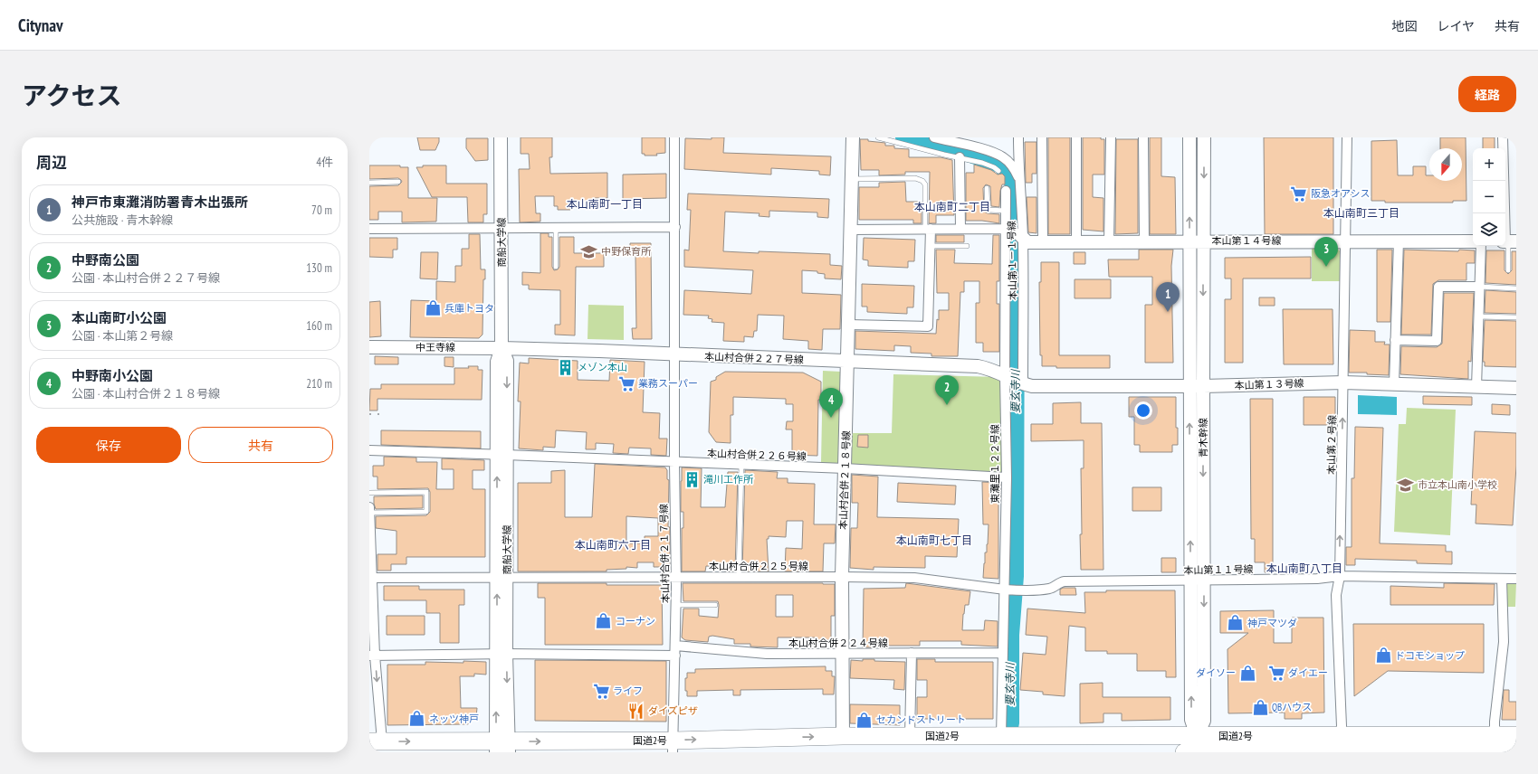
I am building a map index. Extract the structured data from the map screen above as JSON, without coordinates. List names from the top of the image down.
{
  "streets": {
    "highway": ["国道2号"],
    "street": [
      "本山第１４号線",
      "商船大学線",
      "本山第１－１号線",
      "中王寺線",
      "本山村合併２２７号線",
      "本山第１３号線",
      "青木幹線",
      "本山第２号線",
      "本山村合併２２６号線",
      "東灘里１２２号線",
      "本山村合併２１８号線",
      "本山村合併２１７号線",
      "本山村合併２２５号線",
      "本山第１１号線",
      "本山村合併２２４号線"
    ]
  },
  "crossings": [
    ["本山第１４号線", "本山第１－１号線"],
    ["本山第１４号線", "青木幹線"],
    ["本山第１４号線", "本山第２号線"],
    ["商船大学線", "中王寺線"],
    ["商船大学線", "本山村合併２２７号線"],
    ["商船大学線", "本山村合併２２６号線"],
    ["商船大学線", "本山村合併２２５号線"],
    ["商船大学線", "本山村合併２２４号線"],
    ["商船大学線", "国道2号"],
    ["本山第１－１号線", "本山村合併２２７号線"],
    ["本山第１－１号線", "本山第１３号線"],
    ["中王寺線", "本山村合併２２７号線"],
    ["本山村合併２２７号線", "本山第１３号線"],
    ["本山村合併２２７号線", "東灘里１２２号線"],
    ["本山村合併２２７号線", "本山村合併２１８号線"],
    ["本山村合併２２７号線", "本山村合併２１７号線"],
    ["本山第１３号線", "青木幹線"],
    ["本山第１３号線", "本山第２号線"],
    ["青木幹線", "本山第１１号線"],
    ["青木幹線", "国道2号"],
    ["本山第２号線", "本山第１１号線"],
    ["本山第２号線", "国道2号"],
    ["本山村合併２２６号線", "東灘里１２２号線"],
    ["本山村合併２２６号線", "本山村合併２１８号線"],
    ["本山村合併２２６号線", "本山村合併２１７号線"],
    ["東灘里１２２号線", "本山村合併２２５号線"],
    ["東灘里１２２号線", "本山第１１号線"],
    ["東灘里１２２号線", "本山村合併２２４号線"],
    ["東灘里１２２号線", "国道2号"],
    ["本山村合併２１８号線", "本山村合併２２５号線"],
    ["本山村合併２１８号線", "本山村合併２２４号線"],
    ["本山村合併２１８号線", "国道2号"],
    ["本山村合併２１７号線", "本山村合併２２５号線"],
    ["本山村合併２１７号線", "本山村合併２２４号線"],
    ["本山村合併２１７号線", "国道2号"],
    ["本山村合併２２５号線", "本山第１１号線"]
  ],
  "one_way": ["国道2号"],
  "districts": [
    "本山南町一丁目",
    "本山南町二丁目",
    "本山南町三丁目",
    "本山南町七丁目",
    "本山南町六丁目",
    "本山南町八丁目"
  ],
  "water": ["要玄寺川"],
  "places": {
    "supermarket": [
      "阪急オアシス",
      "業務スーパー",
      "ダイエー",
      "ライフ"
    ],
    "school or university": ["中野保育所", "市立本山南小学校"],
    "shop": [
      "兵庫トヨタ",
      "コーナン",
      "神戸マツダ",
      "ドコモショップ",
      "ダイソー",
      "QBハウス",
      "ネッツ神戸",
      "セカンドストリート"
    ],
    "building": ["メゾン本山", "滝川工作所"],
    "restaurant": ["ダイズピザ"]
  },
  "north": "bottom",
  "page": {
    "header": "Citynav",
    "nav": ["地図", "レイヤ", "共有"],
    "title": "アクセス",
    "buttons": [
      "経路",
      ["保存", "共有"]
    ],
    "heading": ["周辺", "4件"],
    "map_buttons": ["+", "−"],
    "list": [
      {
        "mark": "1",
        "name": "神戸市東灘消防署青木出張所",
        "note": "公共施設 · 青木幹線",
        "value": "70 m"
      },
      {
        "mark": "2",
        "name": "中野南公園",
        "note": "公園 · 本山村合併２２７号線",
        "value": "130 m"
      },
      {
        "mark": "3",
        "name": "本山南町小公園",
        "note": "公園 · 本山第２号線",
        "value": "160 m"
      },
      {
        "mark": "4",
        "name": "中野南小公園",
        "note": "公園 · 本山村合併２１８号線",
        "value": "210 m"
      }
    ],
    "pins": [
      "3",
      "1",
      "2",
      "4"
    ]
  }
}
